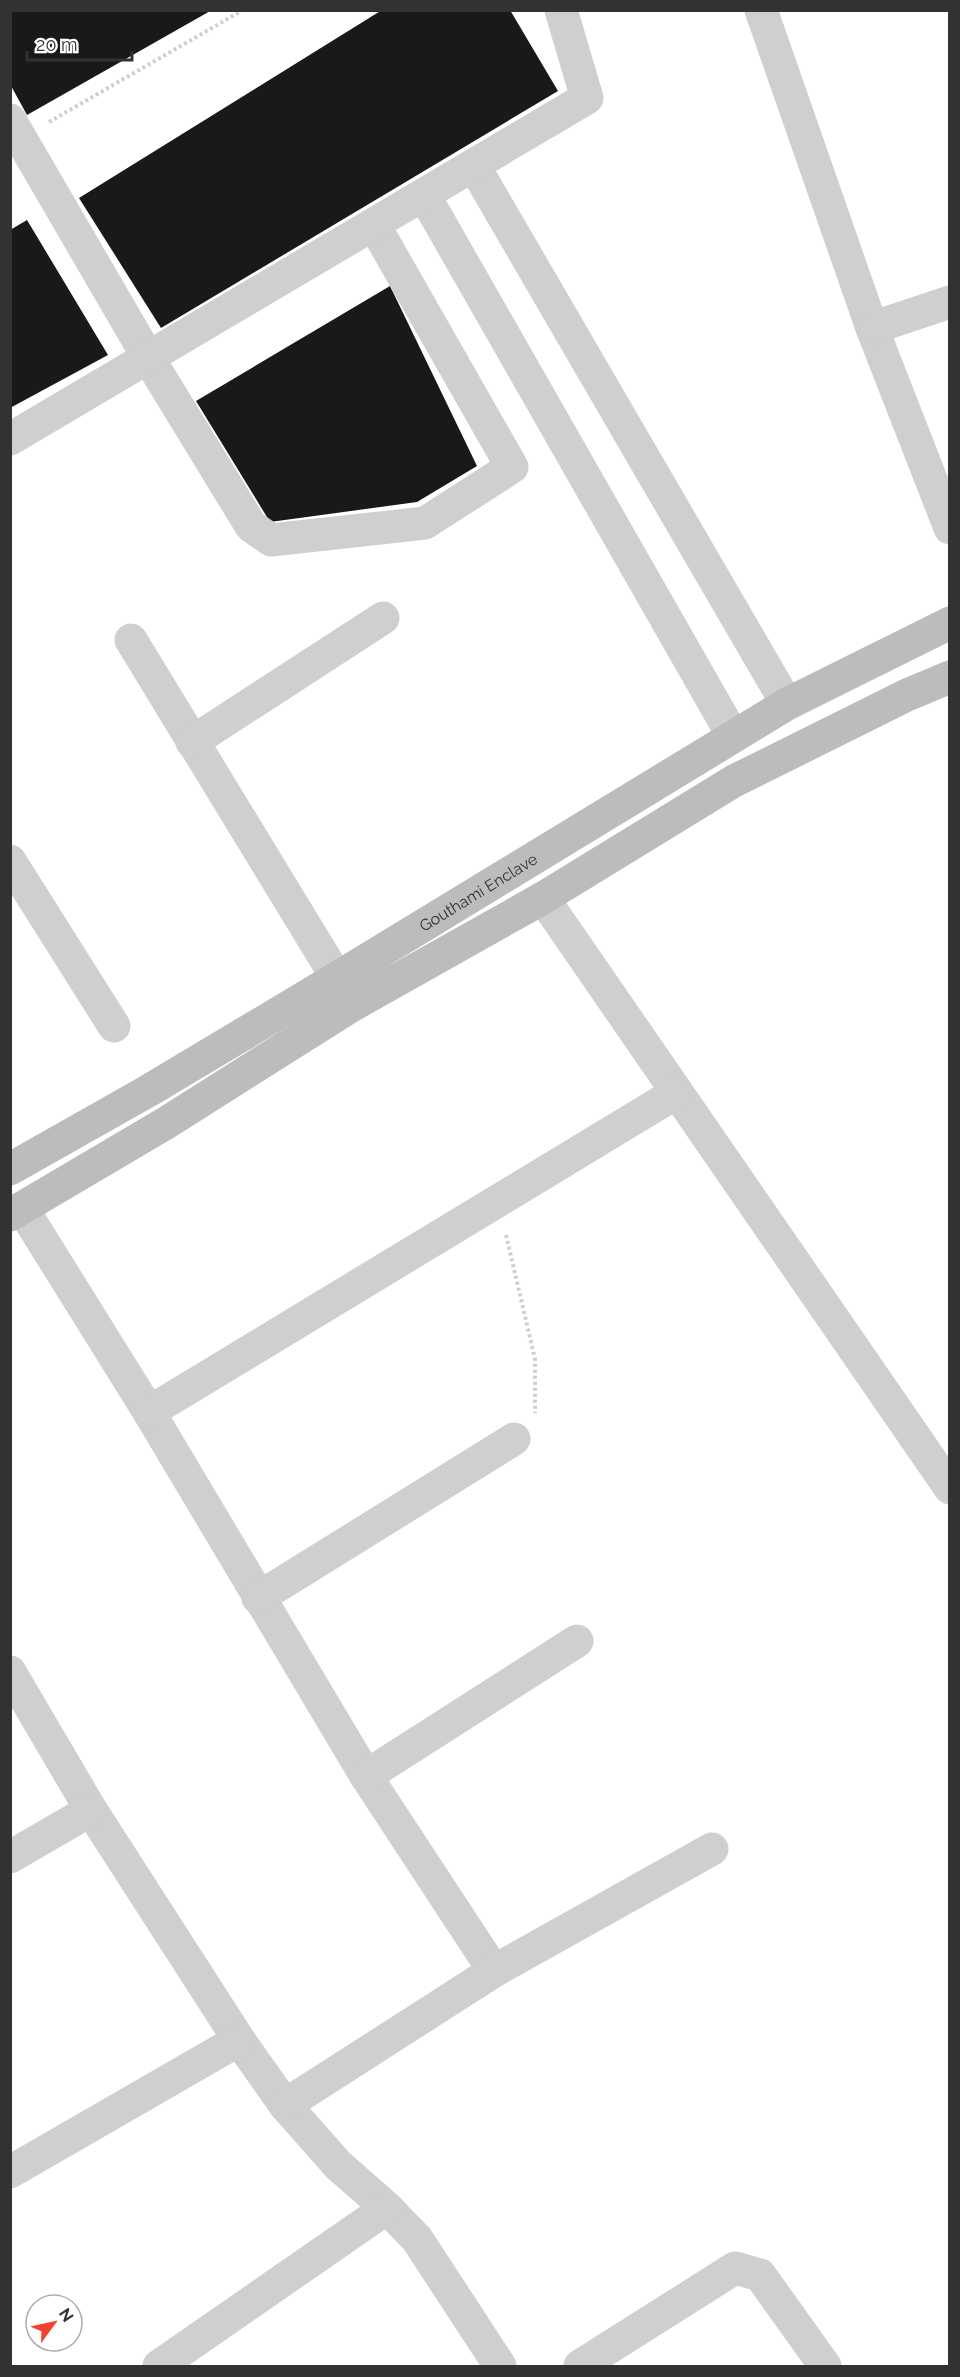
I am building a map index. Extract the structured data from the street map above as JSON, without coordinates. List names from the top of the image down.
{
  "streets": {
    "street": ["Gouthami Enclave"]
  },
  "scale_bar": "20 m",
  "north": "top right"
}
